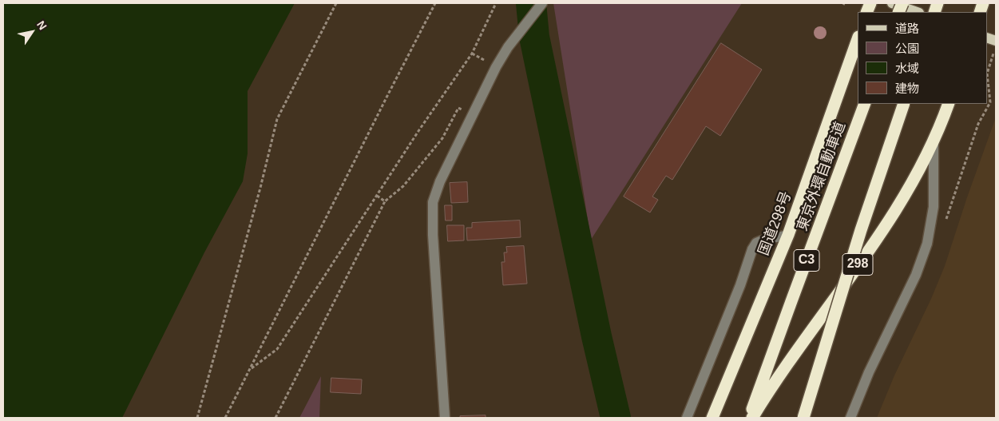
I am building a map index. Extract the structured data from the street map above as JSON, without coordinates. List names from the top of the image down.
{
  "streets": {
    "highway": [
      "東京外環自動車道",
      "国道298号",
      "C3",
      "298"
    ]
  },
  "crossings": [
    ["東京外環自動車道", "298"]
  ],
  "legend": [
    "道路",
    "公園",
    "水域",
    "建物"
  ],
  "north": "top right"
}
